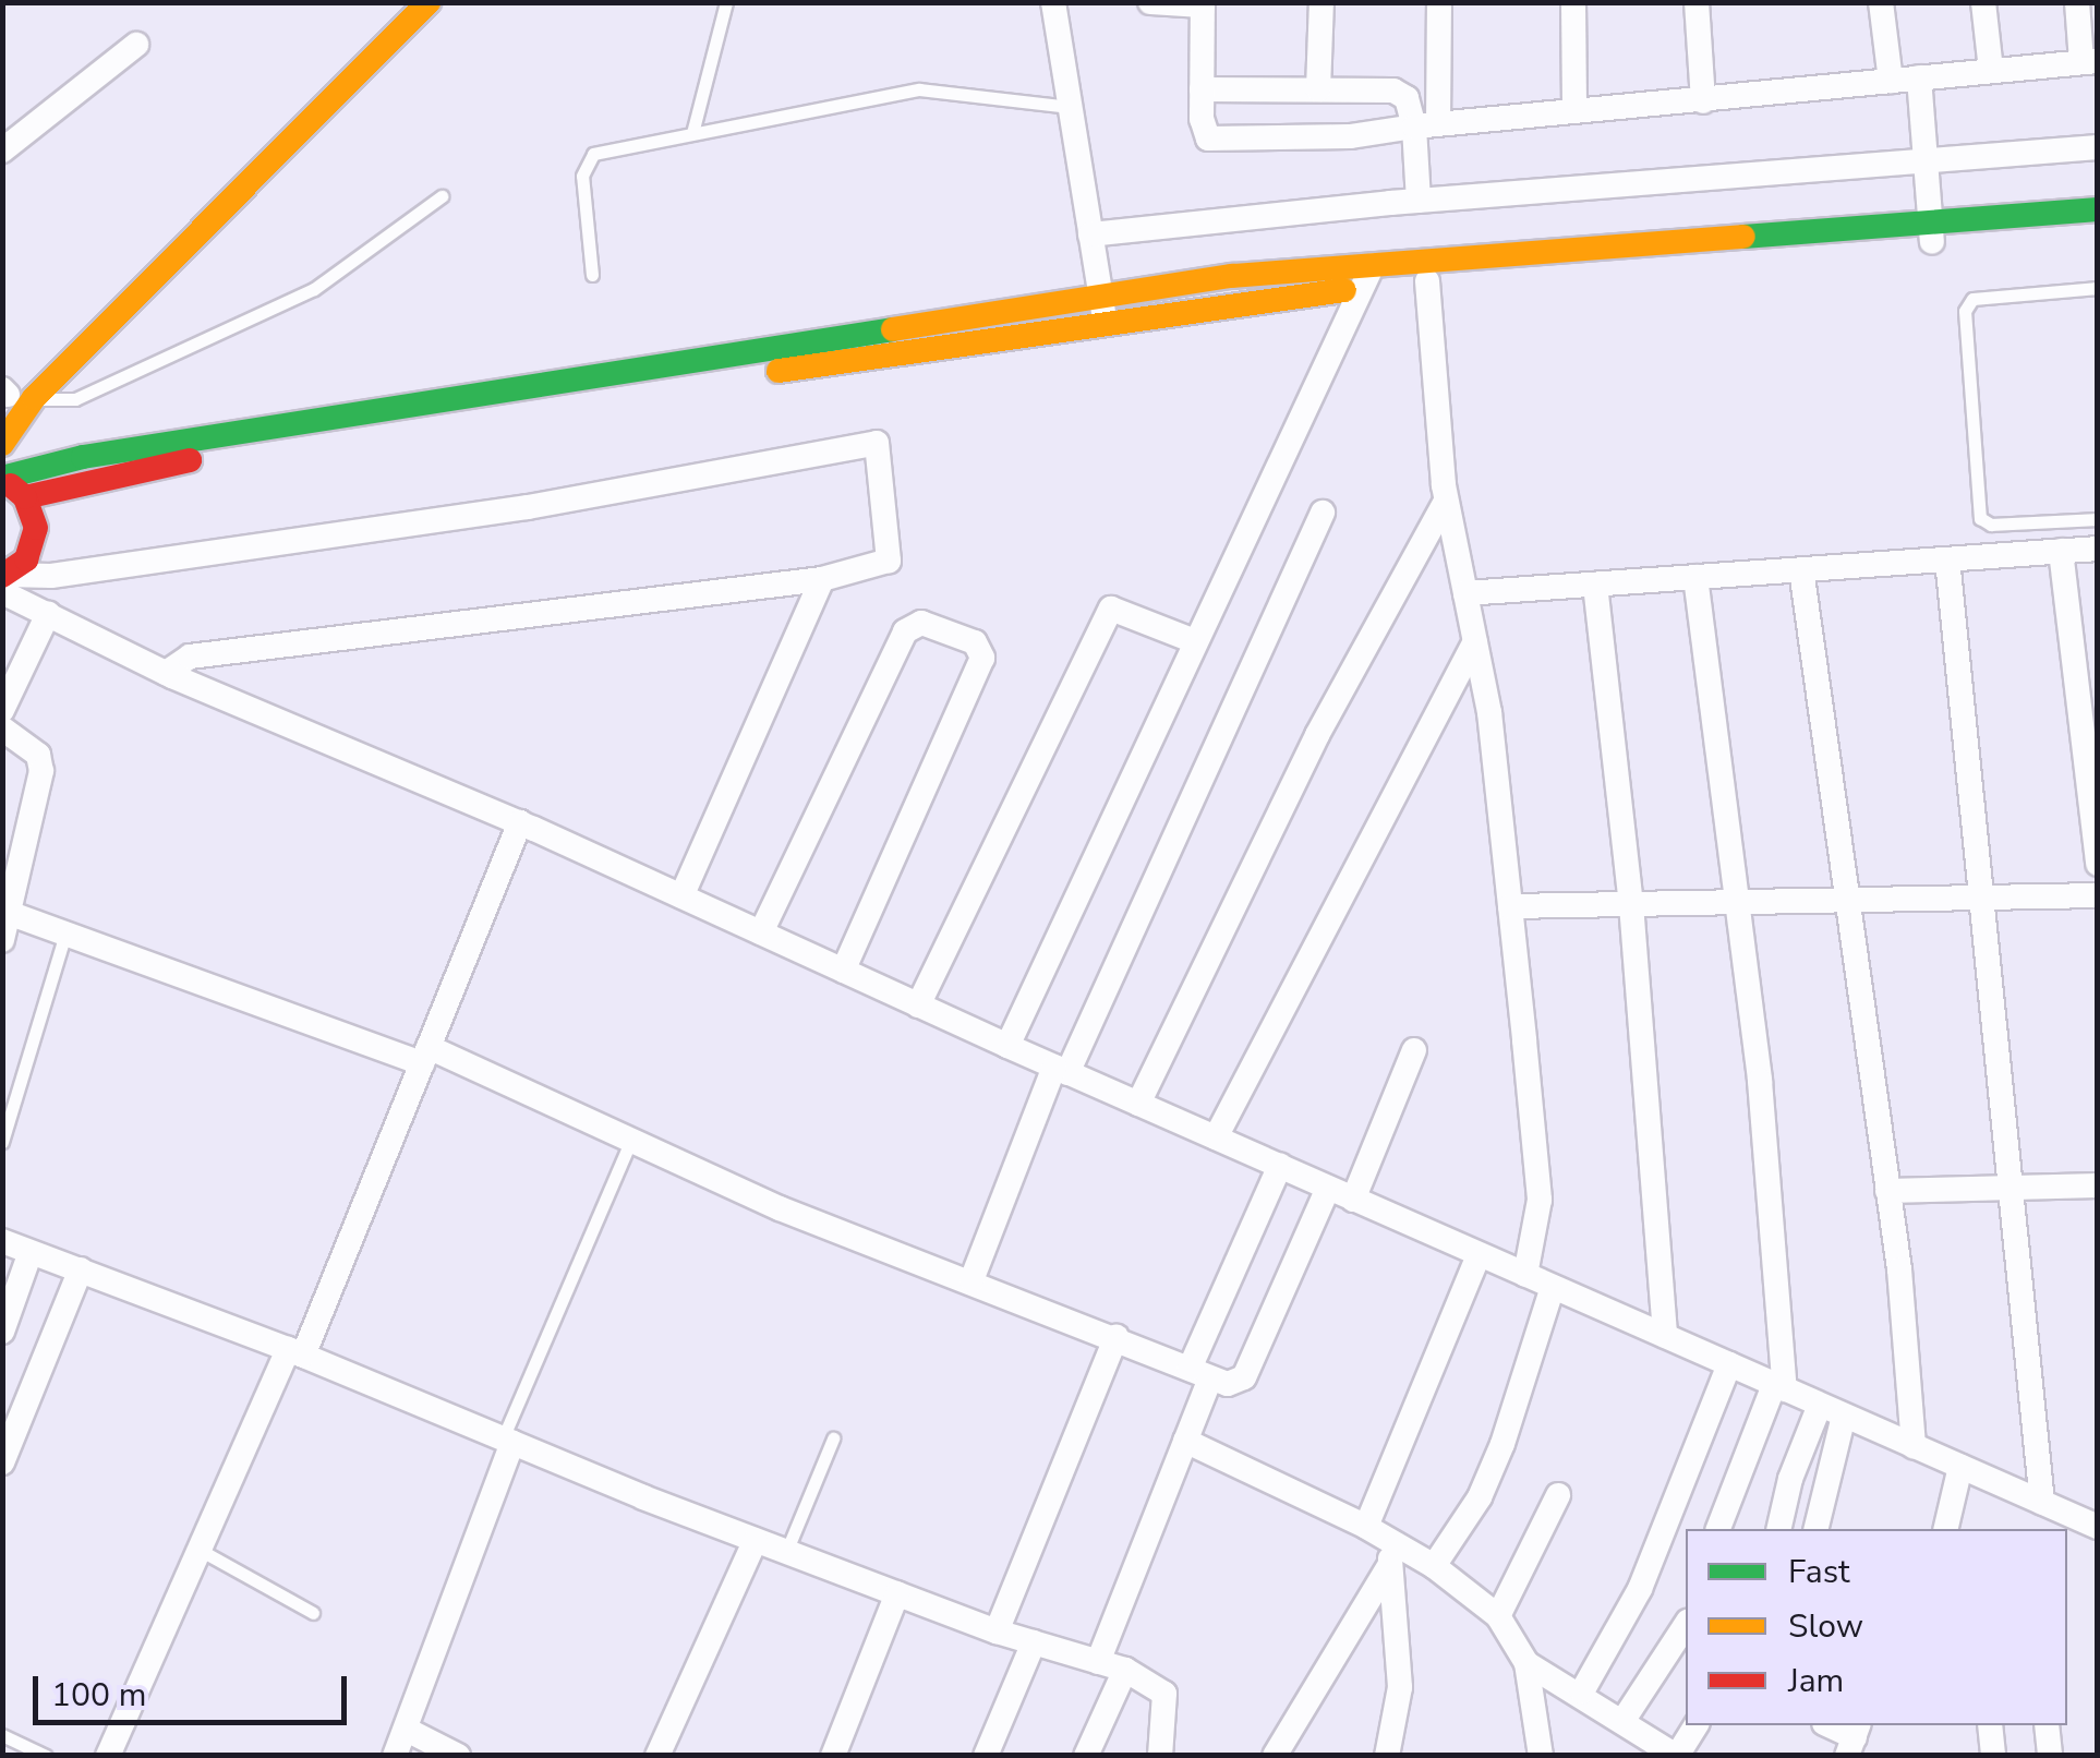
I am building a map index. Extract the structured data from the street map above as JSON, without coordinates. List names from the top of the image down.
{
  "legend": ["Fast", "Slow", "Jam"],
  "scale_bar": "100 m"
}
